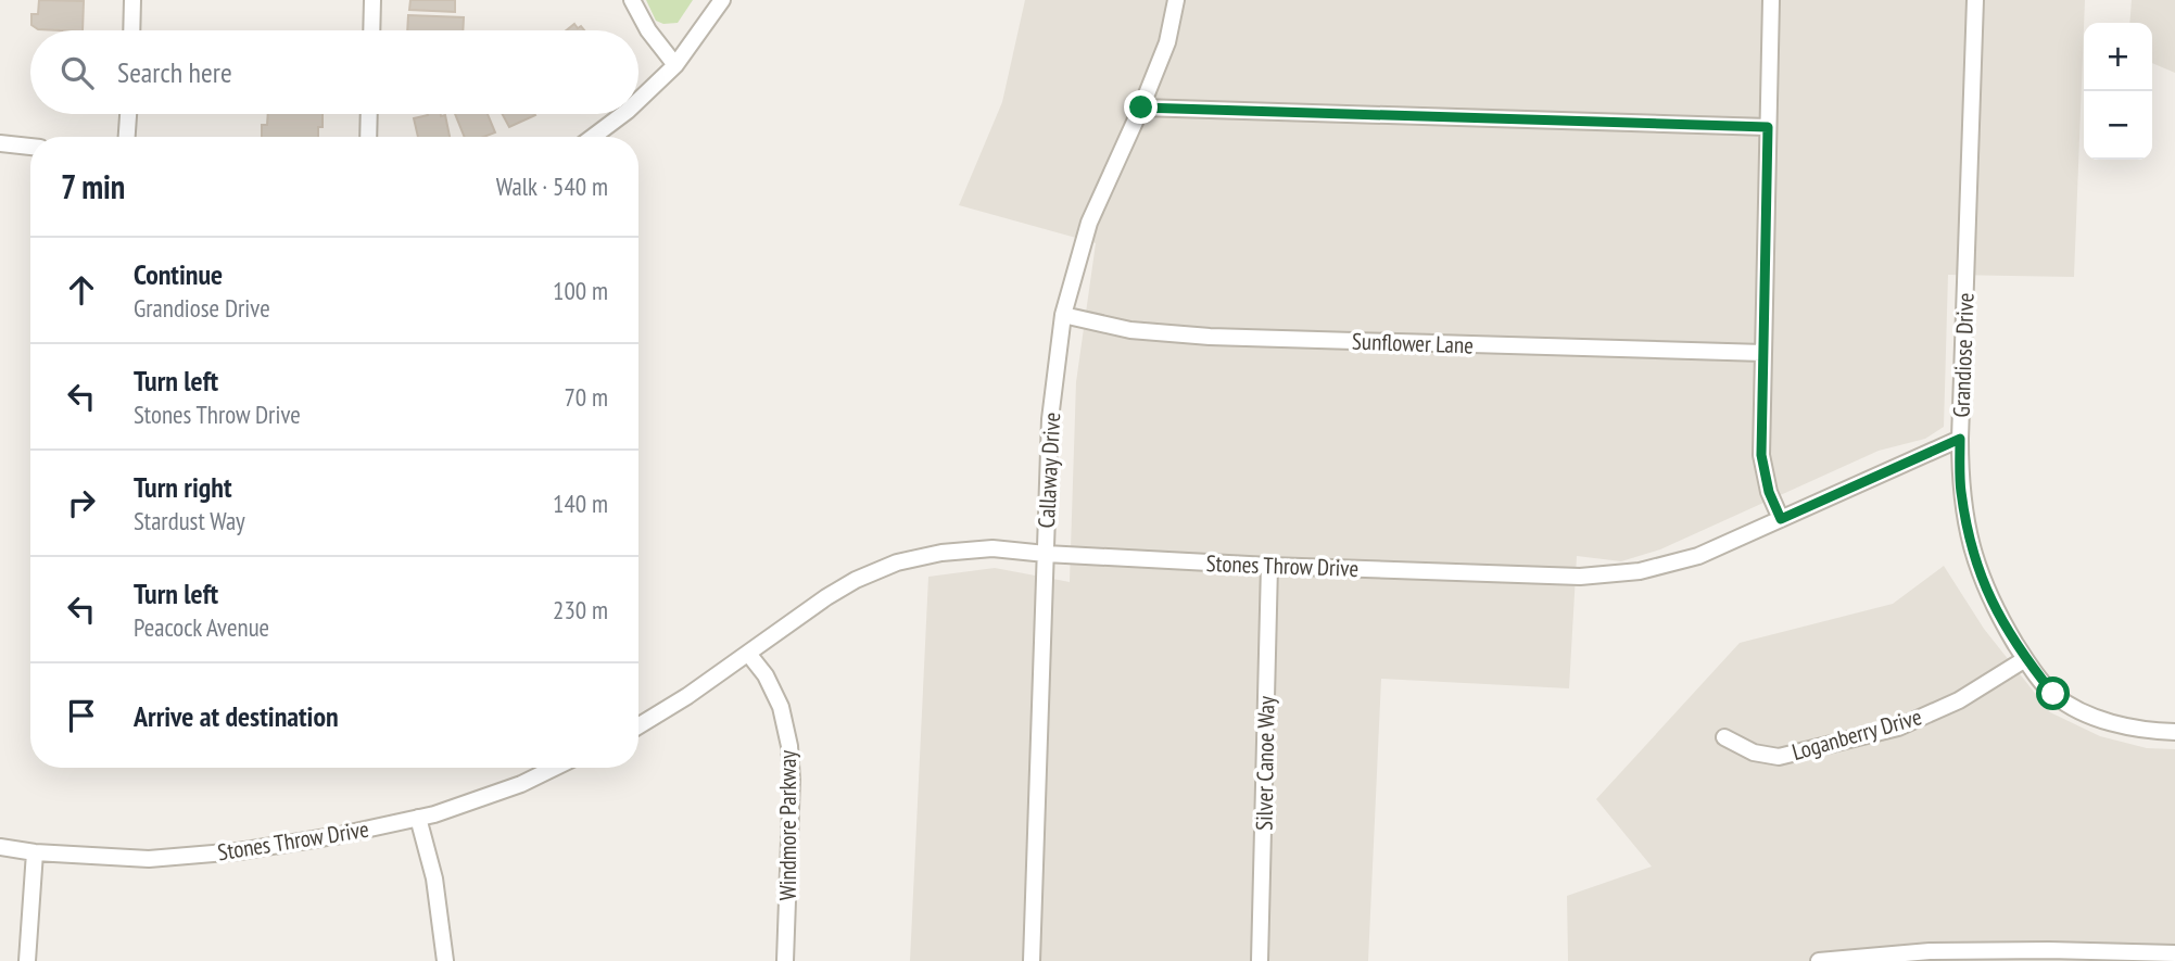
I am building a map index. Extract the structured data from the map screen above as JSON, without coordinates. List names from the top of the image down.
{
  "streets": {
    "street": [
      "Sunflower Lane",
      "Grandiose Drive",
      "Callaway Drive",
      "Stones Throw Drive",
      "Loganberry Drive",
      "Silver Canoe Way",
      "Windmore Parkway"
    ]
  },
  "crossings": [
    ["Sunflower Lane", "Callaway Drive"],
    ["Grandiose Drive", "Stones Throw Drive"],
    ["Grandiose Drive", "Loganberry Drive"],
    ["Callaway Drive", "Stones Throw Drive"],
    ["Stones Throw Drive", "Silver Canoe Way"],
    ["Stones Throw Drive", "Windmore Parkway"]
  ],
  "page": {
    "map_buttons": ["+", "−"],
    "search": "Search here",
    "heading": ["7 min", "Walk · 540 m"],
    "list": [
      ["Continue", "Grandiose Drive", "100 m"],
      ["Turn left", "Stones Throw Drive", "70 m"],
      ["Turn right", "Stardust Way", "140 m"],
      ["Turn left", "Peacock Avenue", "230 m"],
      "Arrive at destination"
    ]
  }
}
